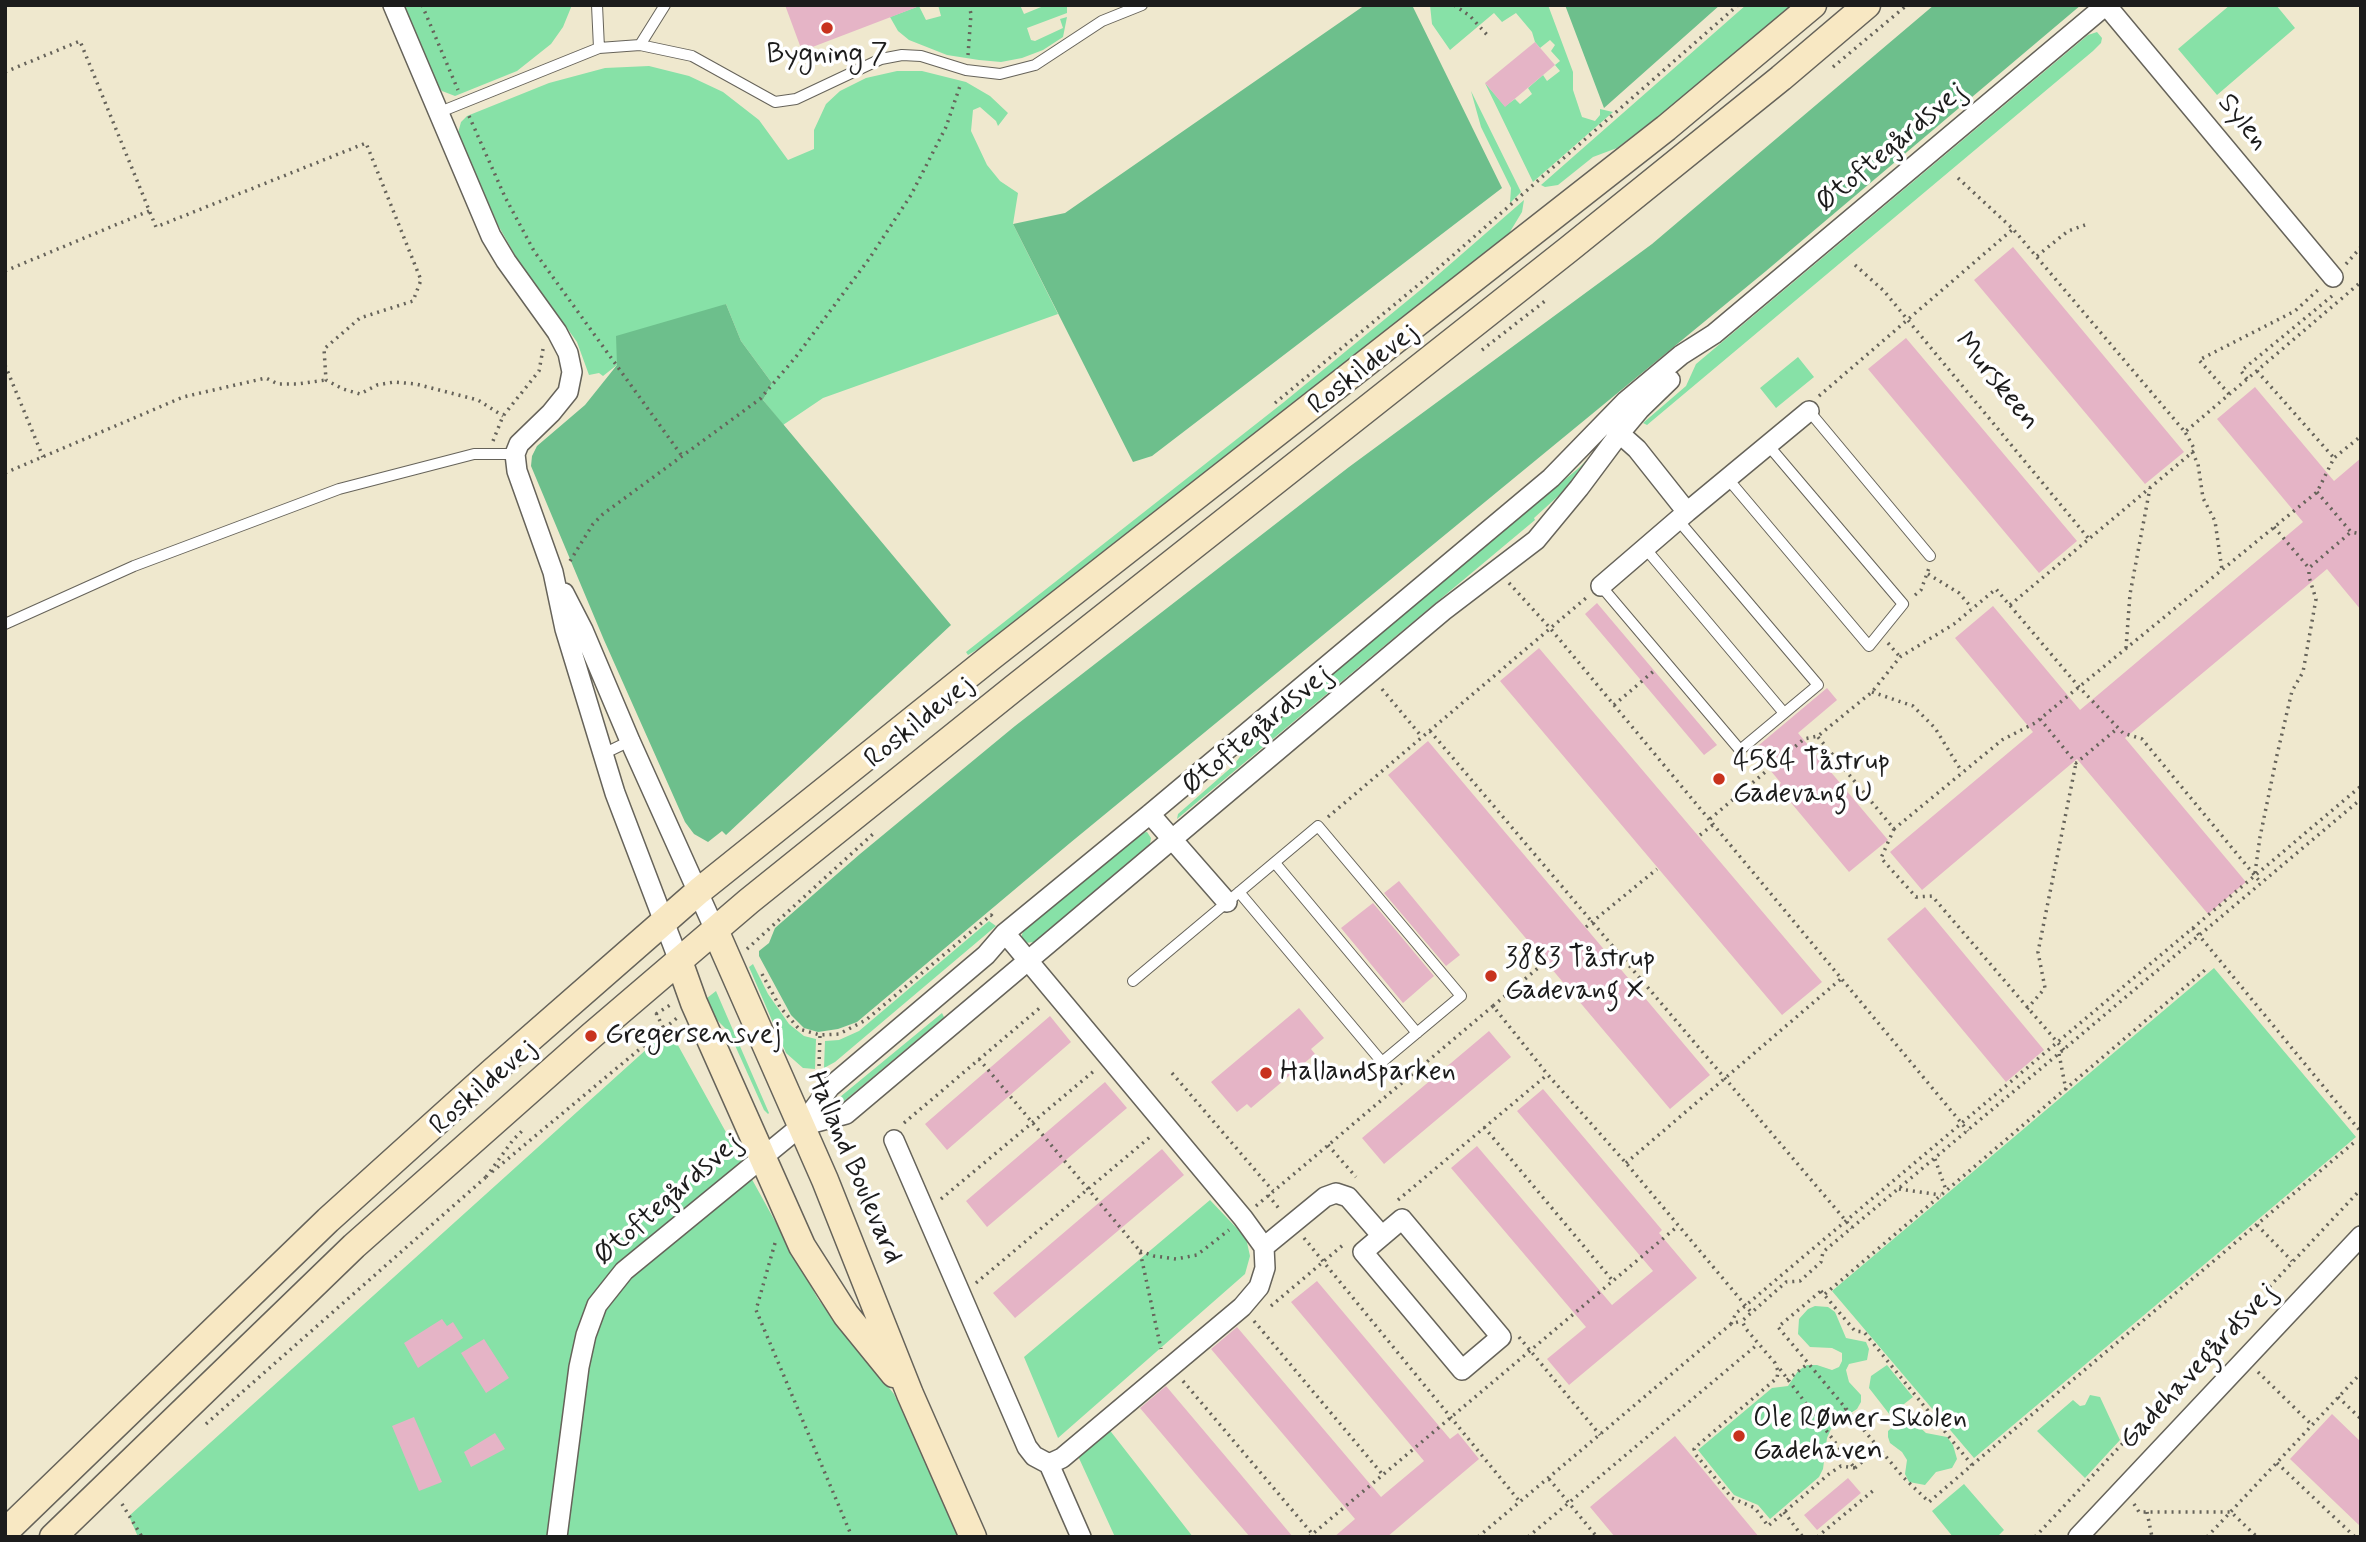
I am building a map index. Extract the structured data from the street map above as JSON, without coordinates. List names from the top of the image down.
{
  "streets": {
    "main road": ["Roskildevej", "Halland Boulevard"],
    "street": ["Sylen", "Øtoftegårdsvej", "Gadehavegårdsvej"],
    "path": ["Murskeen"]
  },
  "crossings": [
    ["Sylen", "Øtoftegårdsvej"],
    ["Øtoftegårdsvej", "Halland Boulevard"],
    ["Roskildevej", "Halland Boulevard"]
  ],
  "places": [
    "Bygning 7",
    "4584 Tåstrup Gadevang U",
    "3883 Tåstrup Gadevang X",
    "Gregersensvej",
    "Hallandsparken",
    "Ole Rømer-Skolen Gadehaven"
  ]
}
